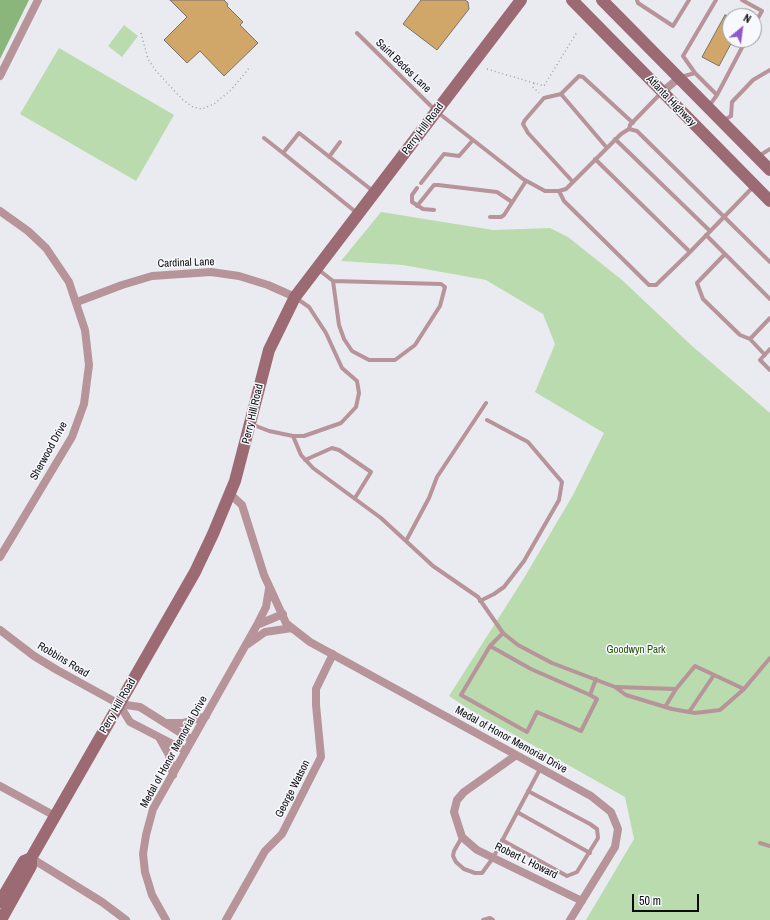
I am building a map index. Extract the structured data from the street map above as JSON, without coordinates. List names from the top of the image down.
{
  "streets": {
    "main road": ["Atlanta Highway", "Perry Hill Road"],
    "street": [
      "Cardinal Lane",
      "Sherwood Drive",
      "Robbins Road",
      "Medal of Honor Memorial Drive",
      "George Watson",
      "Robert L Howard"
    ],
    "lane": ["Saint Bedes Lane"]
  },
  "crossings": [
    ["Saint Bedes Lane", "Perry Hill Road"],
    ["Perry Hill Road", "Cardinal Lane"],
    ["Perry Hill Road", "Robbins Road"],
    ["Perry Hill Road", "Medal of Honor Memorial Drive"],
    ["Cardinal Lane", "Sherwood Drive"],
    ["Medal of Honor Memorial Drive", "George Watson"],
    ["Medal of Honor Memorial Drive", "Robert L Howard"]
  ],
  "parks": ["Goodwyn Park"],
  "scale_bar": "50 m",
  "north": "top right"
}
